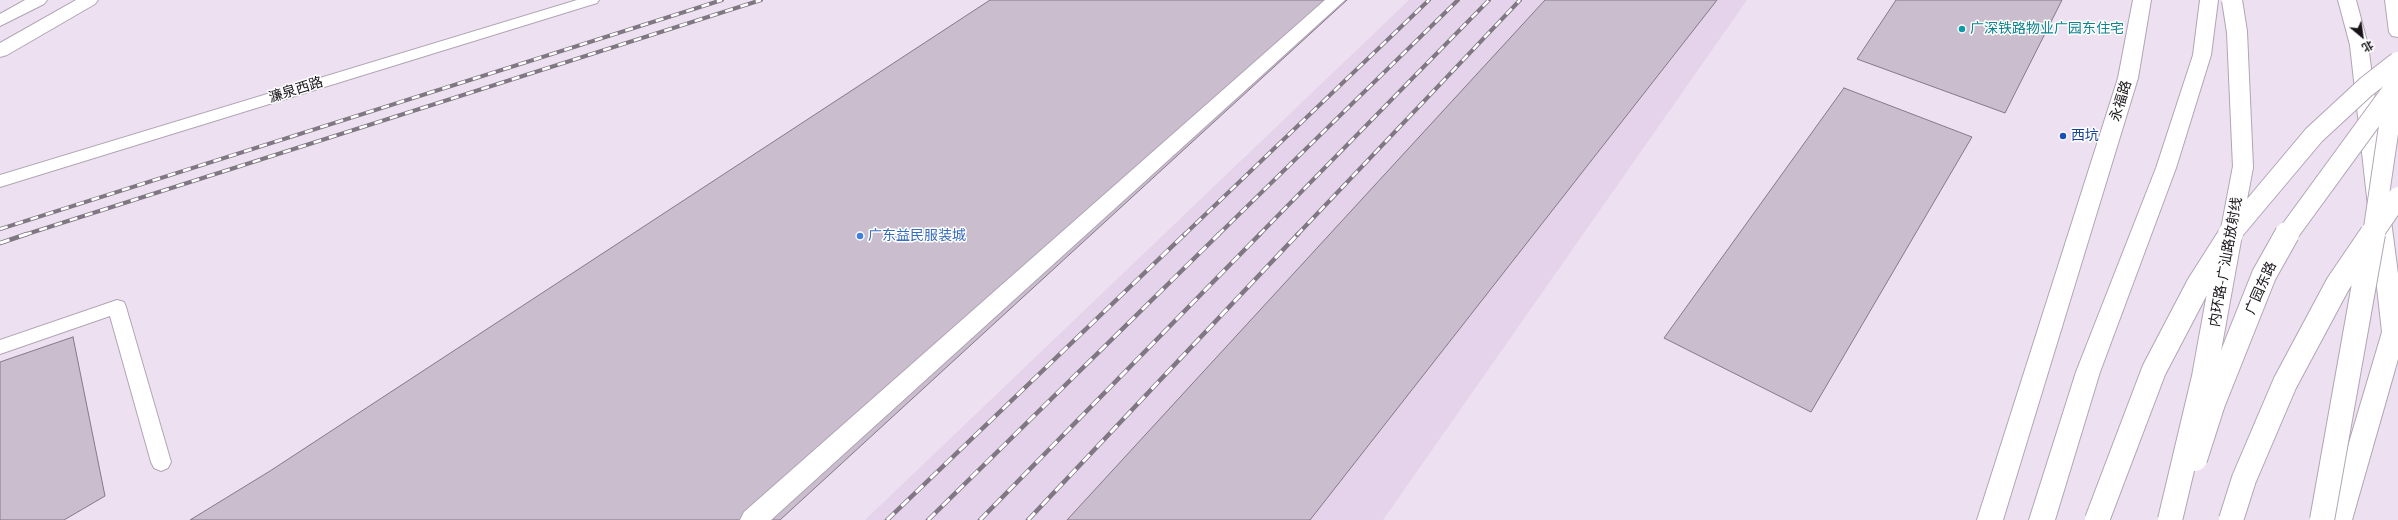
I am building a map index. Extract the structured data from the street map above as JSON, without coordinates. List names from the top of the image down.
{
  "streets": {
    "main road": ["永福路", "内环路-广汕路放射线", "广园东路"],
    "lane": ["濂泉西路"]
  },
  "places": ["广深铁路物业广园东住宅", "西坑", "广东益民服装城"],
  "north": "bottom right"
}
